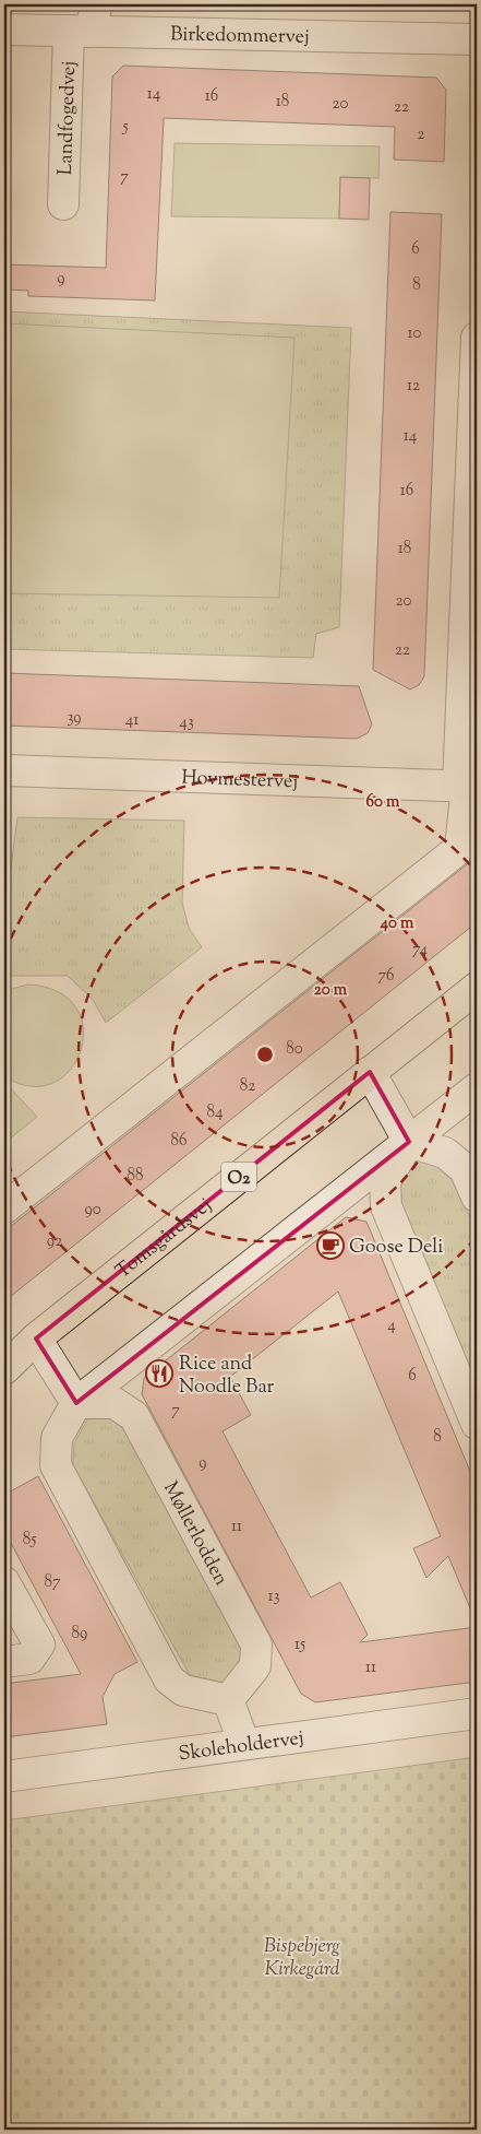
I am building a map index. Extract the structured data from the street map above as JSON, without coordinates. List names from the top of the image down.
{
  "streets": {
    "main road": ["O2", "Tomsgårdsvej"],
    "street": [
      "Birkedommervej",
      "Landfogedvej",
      "Hovmestervej",
      "Møllerlodden",
      "Skoleholdervej"
    ]
  },
  "crossings": [
    ["Birkedommervej", "Landfogedvej"]
  ],
  "parks": ["Bispebjerg Kirkegård"],
  "places": {
    "cafe": ["Goose Deli"],
    "restaurant": ["Rice and Noodle Bar"]
  },
  "house_numbers": [
    "14",
    "16",
    "18",
    "20",
    "22",
    "5",
    "2",
    "7",
    "6",
    "9",
    "8",
    "10",
    "12",
    "14",
    "16",
    "18",
    "20",
    "22",
    "39",
    "41",
    "43",
    "74",
    "76",
    "80",
    "82",
    "84",
    "86",
    "88",
    "90",
    "92",
    "4",
    "6",
    "7",
    "8",
    "9",
    "11",
    "85",
    "87",
    "13",
    "89",
    "15",
    "11"
  ],
  "rings": ["60 m", "40 m", "20 m"]
}
